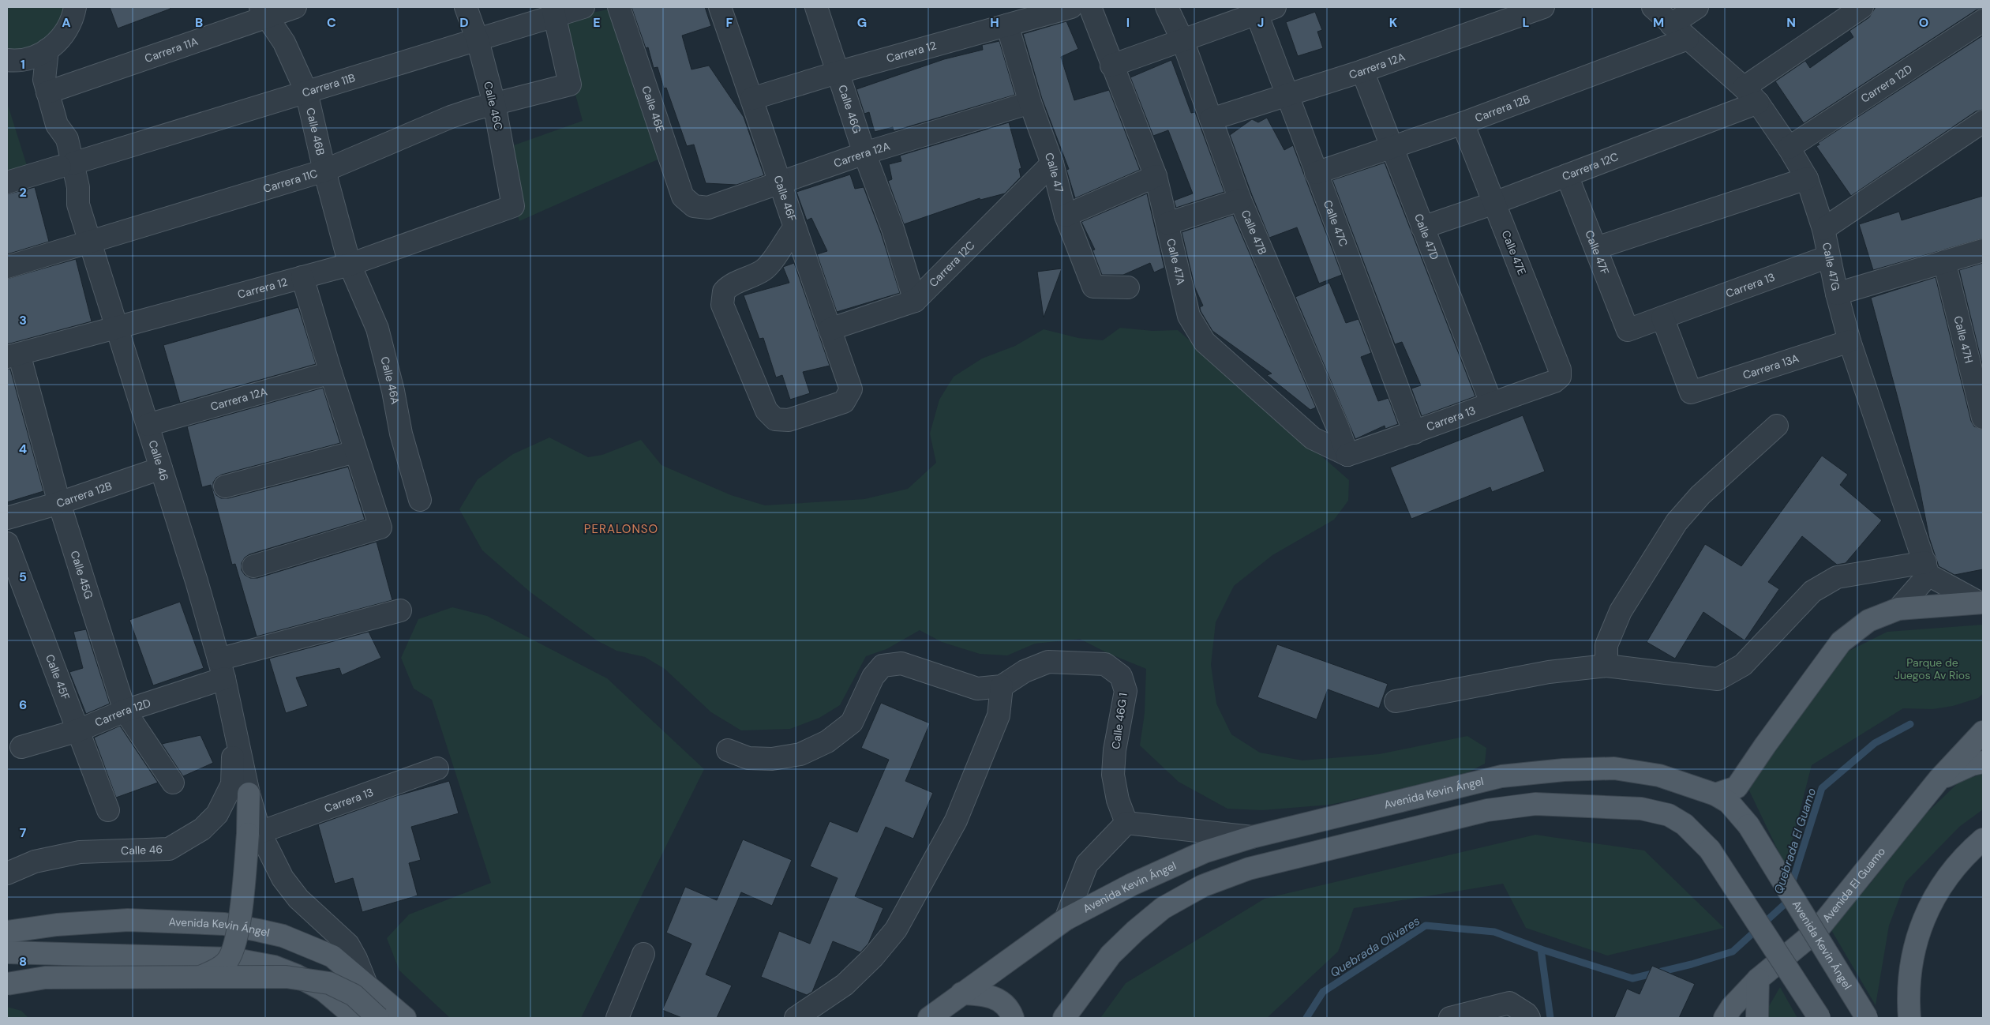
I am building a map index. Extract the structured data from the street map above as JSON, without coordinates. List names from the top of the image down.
{
  "streets": {
    "main road": ["Avenida Kevin Ángel", "Avenida El Guamo"],
    "street": [
      "Carrera 11A",
      "Carrera 12",
      "Carrera 12A",
      "Carrera 12D",
      "Carrera 11B",
      "Calle 46C",
      "Calle 46E",
      "Carrera 12B",
      "Calle 46G",
      "Calle 46B",
      "Carrera 12C",
      "Calle 47",
      "Carrera 11C",
      "Calle 46F",
      "Calle 47C",
      "Calle 47B",
      "Calle 47D",
      "Calle 47E",
      "Calle 47F",
      "Calle 47A",
      "Calle 47G",
      "Carrera 13",
      "Calle 47H",
      "Carrera 13A",
      "Calle 46A",
      "Calle 46",
      "Calle 45G",
      "Calle 45F",
      "Calle 46G 1"
    ]
  },
  "crossings": [
    ["Carrera 11A", "Calle 46B"],
    ["Carrera 11A", "Calle 46"],
    ["Carrera 12", "Calle 46C"],
    ["Carrera 12", "Calle 46G"],
    ["Carrera 12", "Calle 46B"],
    ["Carrera 12", "Calle 47"],
    ["Carrera 12", "Calle 46F"],
    ["Carrera 12", "Calle 46A"],
    ["Carrera 12", "Calle 46"],
    ["Carrera 12", "Calle 45G"],
    ["Carrera 12A", "Calle 46E"],
    ["Carrera 12A", "Calle 46G"],
    ["Carrera 12A", "Calle 47"],
    ["Carrera 12A", "Calle 46F"],
    ["Carrera 12A", "Calle 47C"],
    ["Carrera 12A", "Calle 47B"],
    ["Carrera 12A", "Calle 47D"],
    ["Carrera 12A", "Calle 46"],
    ["Carrera 12D", "Calle 47G"],
    ["Carrera 12D", "Calle 46"],
    ["Carrera 12D", "Calle 45G"],
    ["Carrera 12D", "Calle 45F"],
    ["Carrera 11B", "Calle 46C"],
    ["Carrera 11B", "Calle 46B"],
    ["Carrera 11B", "Carrera 11C"],
    ["Carrera 11B", "Calle 46"],
    ["Calle 46C", "Carrera 11C"],
    ["Carrera 12B", "Calle 47C"],
    ["Carrera 12B", "Calle 47D"],
    ["Carrera 12B", "Calle 47E"],
    ["Carrera 12B", "Calle 47G"],
    ["Carrera 12B", "Calle 46"],
    ["Carrera 12B", "Calle 45G"],
    ["Calle 46G", "Carrera 12C"],
    ["Calle 46B", "Carrera 11C"],
    ["Calle 46B", "Calle 46A"],
    ["Carrera 12C", "Calle 47"],
    ["Carrera 12C", "Calle 46F"],
    ["Carrera 12C", "Calle 47D"],
    ["Carrera 12C", "Calle 47E"],
    ["Carrera 12C", "Calle 47F"],
    ["Carrera 12C", "Calle 47G"],
    ["Carrera 11C", "Calle 46"],
    ["Calle 47C", "Carrera 13"],
    ["Calle 47B", "Calle 47A"],
    ["Calle 47B", "Carrera 13"],
    ["Calle 47D", "Carrera 13"],
    ["Calle 47E", "Carrera 13"],
    ["Calle 47F", "Carrera 13"],
    ["Calle 47A", "Carrera 13"],
    ["Calle 47G", "Carrera 13"],
    ["Calle 47G", "Carrera 13A"],
    ["Carrera 13", "Carrera 13A"]
  ],
  "districts": ["PERALONSO"],
  "water": ["Quebrada El Guamo", "Quebrada Olivares"],
  "parks": ["Parque de Juegos Av Rios"],
  "grid": {
    "columns": [
      "A",
      "B",
      "C",
      "D",
      "E",
      "F",
      "G",
      "H",
      "I",
      "J",
      "K",
      "L",
      "M",
      "N",
      "O"
    ],
    "rows": [
      "1",
      "2",
      "3",
      "4",
      "5",
      "6",
      "7",
      "8"
    ]
  }
}
